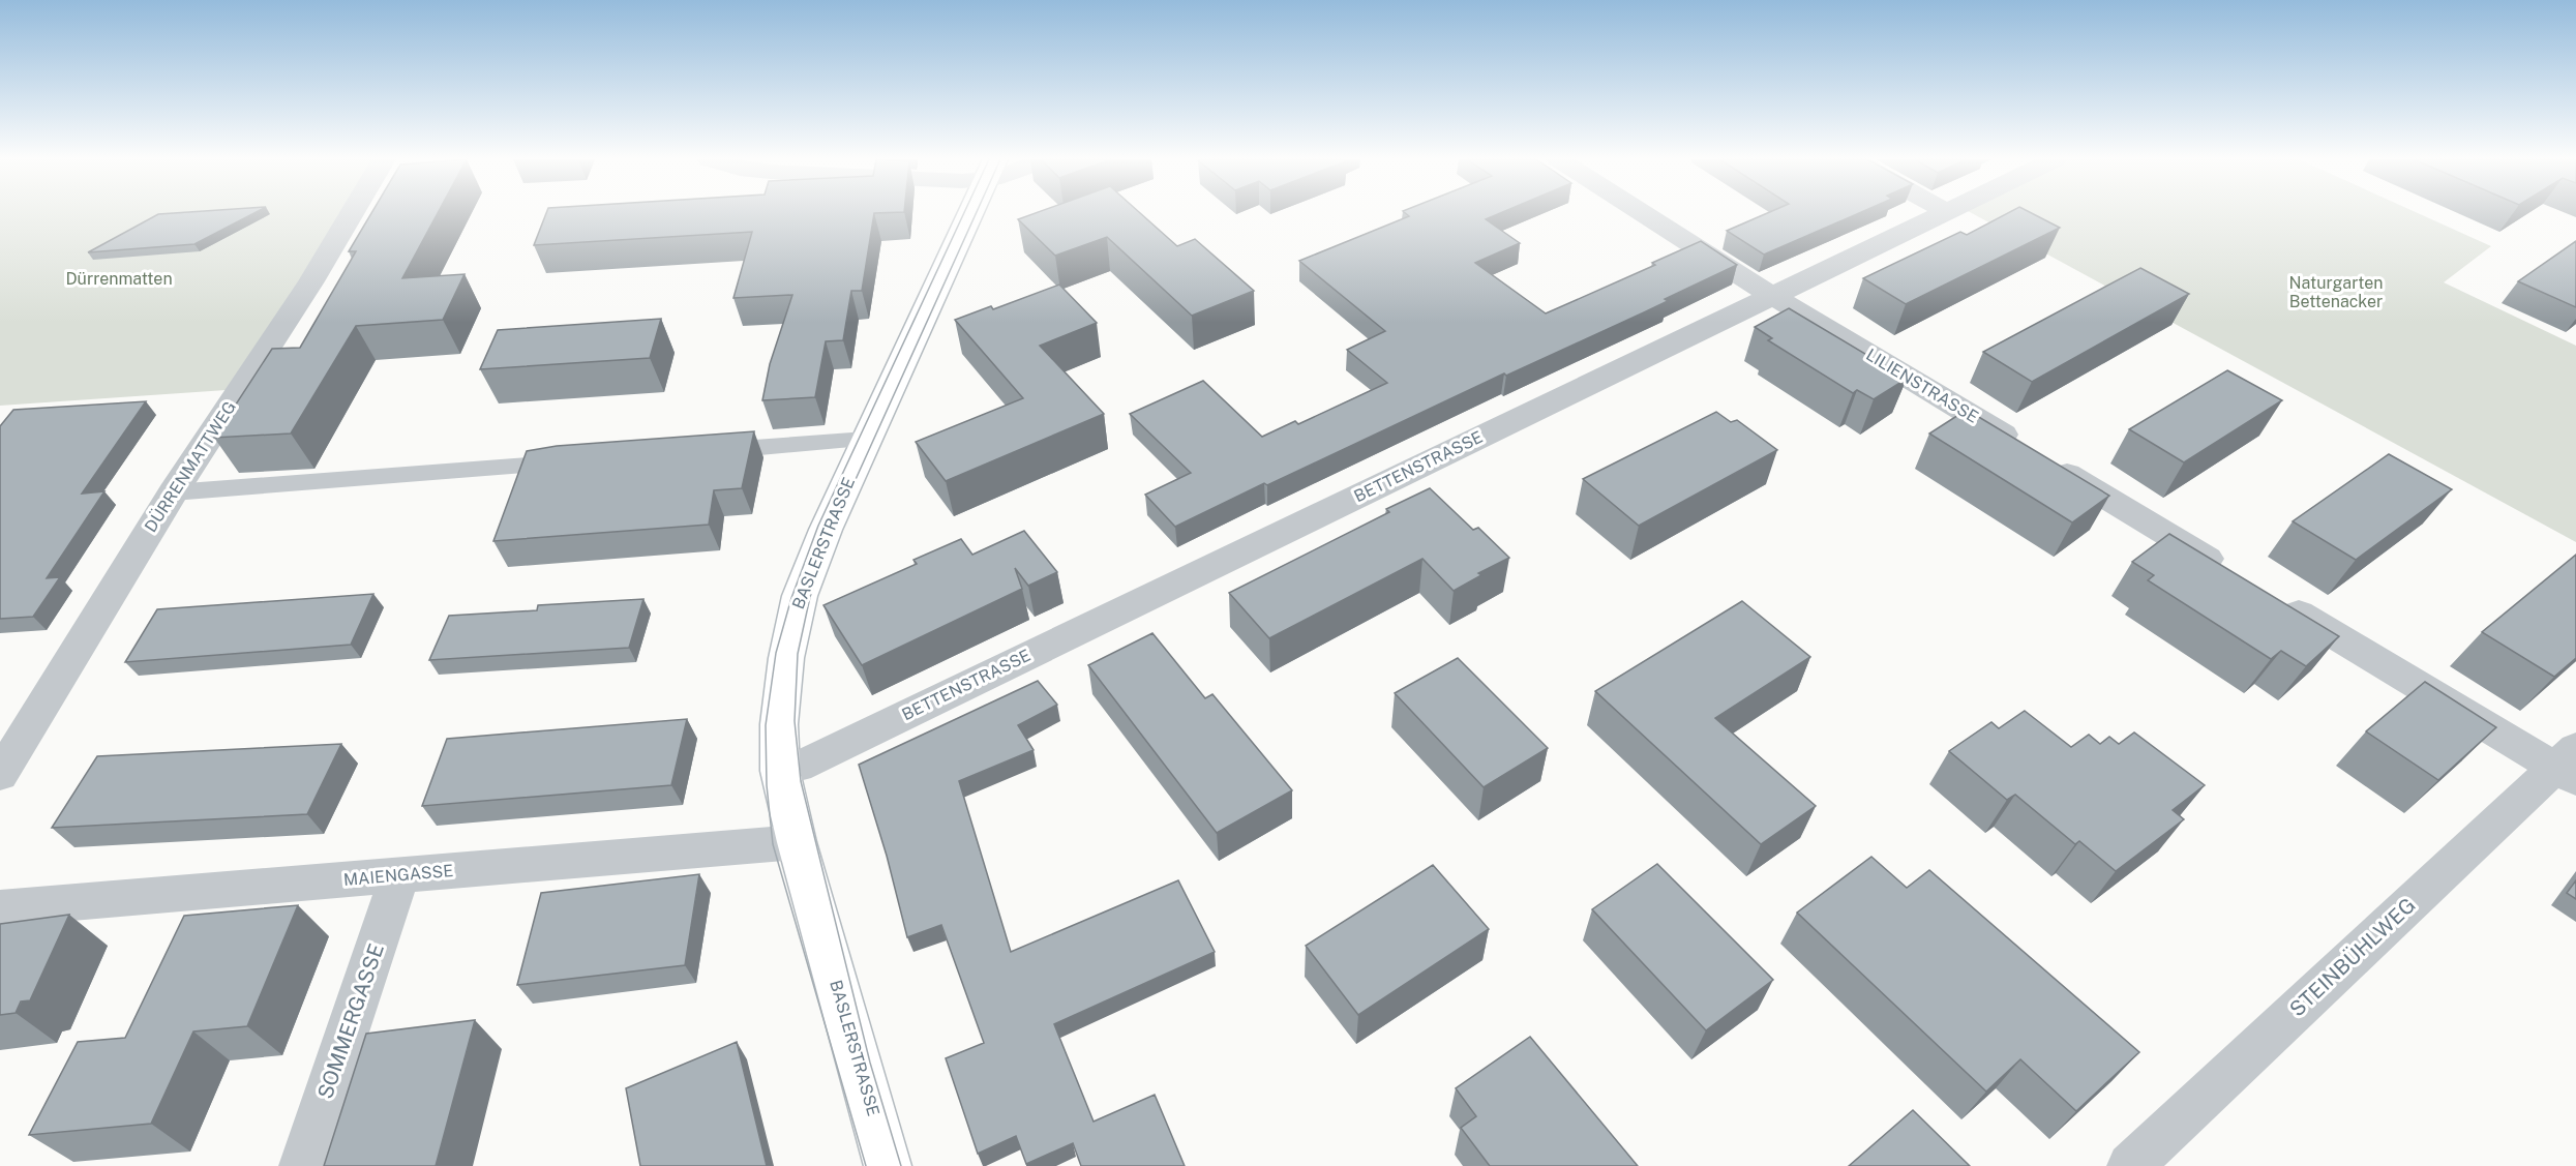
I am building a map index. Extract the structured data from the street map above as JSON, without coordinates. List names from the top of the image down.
{
  "streets": {
    "main road": ["BASLERSTRASSE"],
    "street": [
      "LILIENSTRASSE",
      "DÜRRENMATTWEG",
      "BETTENSTRASSE",
      "MAIENGASSE",
      "STEINBÜHLWEG",
      "SOMMERGASSE"
    ]
  },
  "crossings": [
    ["LILIENSTRASSE", "BETTENSTRASSE"],
    ["BETTENSTRASSE", "BASLERSTRASSE"],
    ["BASLERSTRASSE", "MAIENGASSE"],
    ["MAIENGASSE", "SOMMERGASSE"]
  ],
  "parks": ["Dürrenmatten", "Naturgarten Bettenacker"]
}
